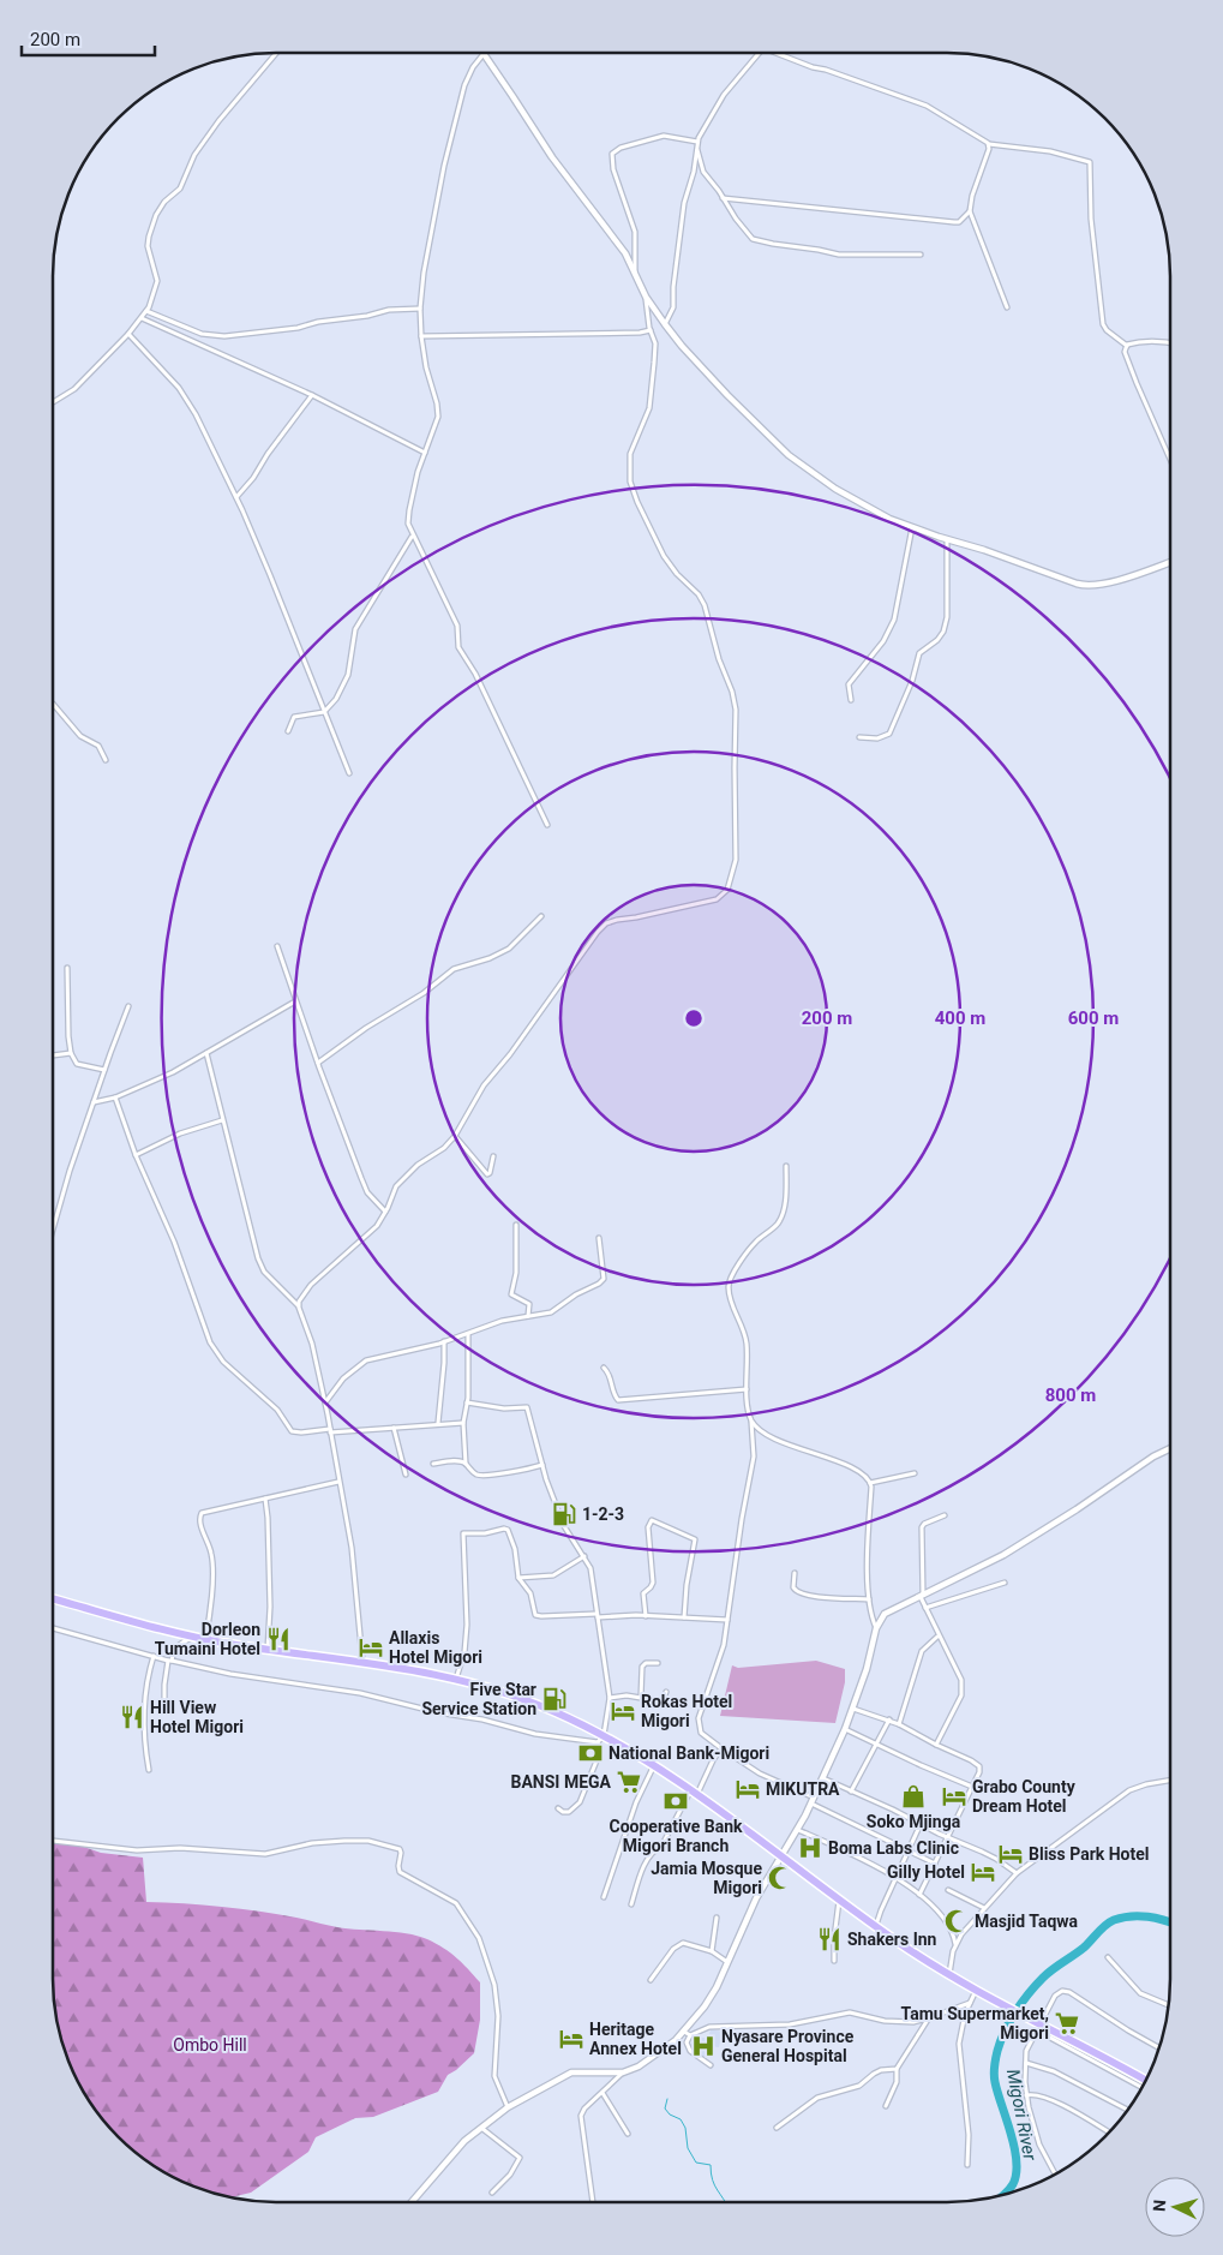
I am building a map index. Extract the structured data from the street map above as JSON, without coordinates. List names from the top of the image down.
{
  "water": ["Migori River"],
  "parks": ["Ombo Hill"],
  "places": {
    "fuel station": ["1-2-3", "Five Star Service Station"],
    "restaurant": ["Dorleon Tumaini Hotel", "Hill View Hotel Migori", "Shakers Inn"],
    "hotel": [
      "Allaxis Hotel Migori",
      "Rokas Hotel Migori",
      "MIKUTRA",
      "Grabo County Dream Hotel",
      "Bliss Park Hotel",
      "Gilly Hotel",
      "Heritage Annex Hotel"
    ],
    "bank": ["National Bank-Migori", "Cooperative Bank Migori Branch"],
    "supermarket": ["BANSI MEGA", "Tamu Supermarket, Migori"],
    "shop": ["Soko Mjinga"],
    "hospital": ["Boma Labs Clinic", "Nyasare Province General Hospital"],
    "mosque": ["Jamia Mosque Migori", "Masjid Taqwa"]
  },
  "scale_bar": "200 m",
  "north": "left",
  "rings": [
    "200 m",
    "400 m",
    "600 m",
    "800 m"
  ]
}
